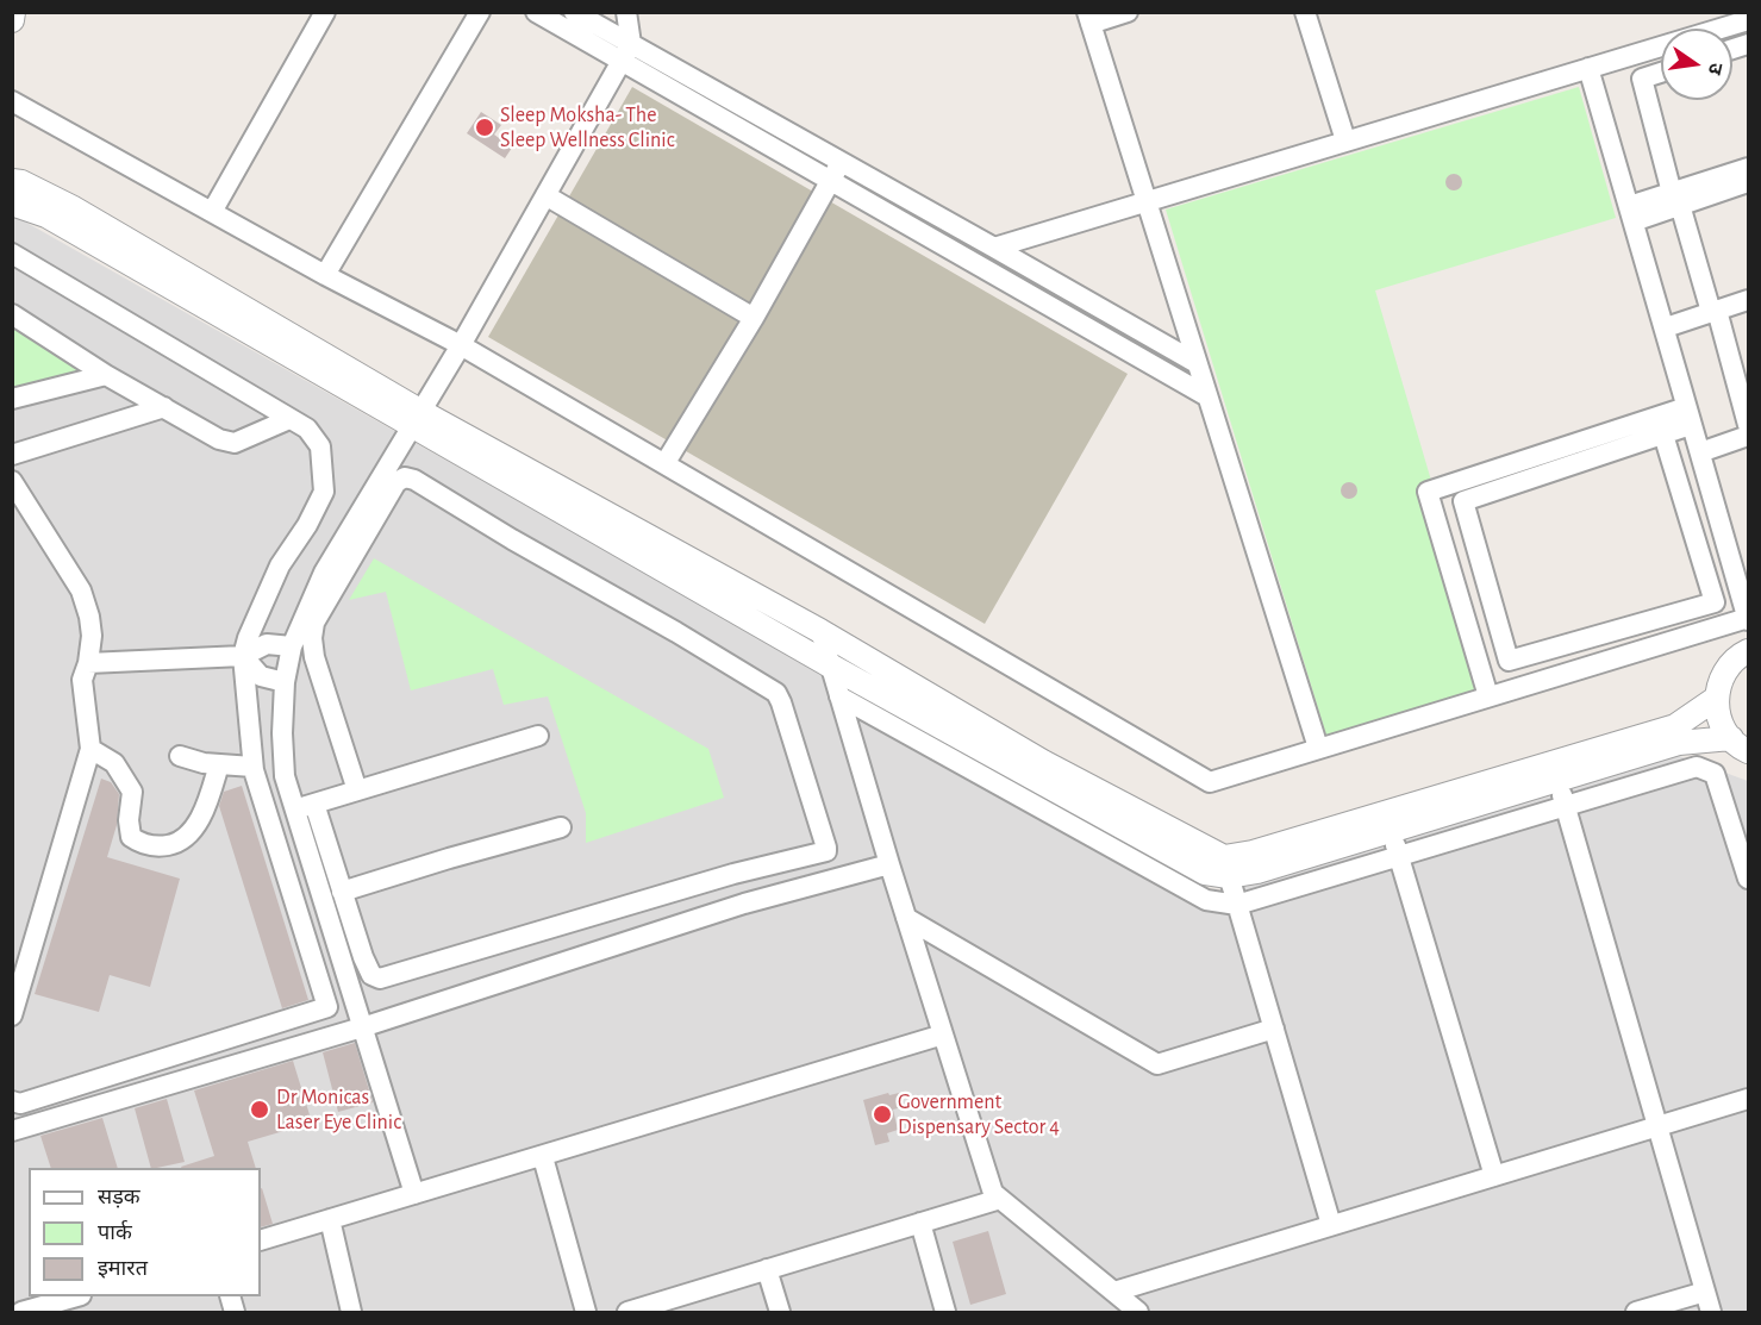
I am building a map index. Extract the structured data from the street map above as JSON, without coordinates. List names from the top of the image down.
{
  "places": ["Sleep Moksha- The Sleep Wellness Clinic", "Dr Monicas Laser Eye Clinic", "Government Dispensary Sector 4"],
  "legend": ["सड़क", "पार्क", "इमारत"],
  "north": "right"
}
